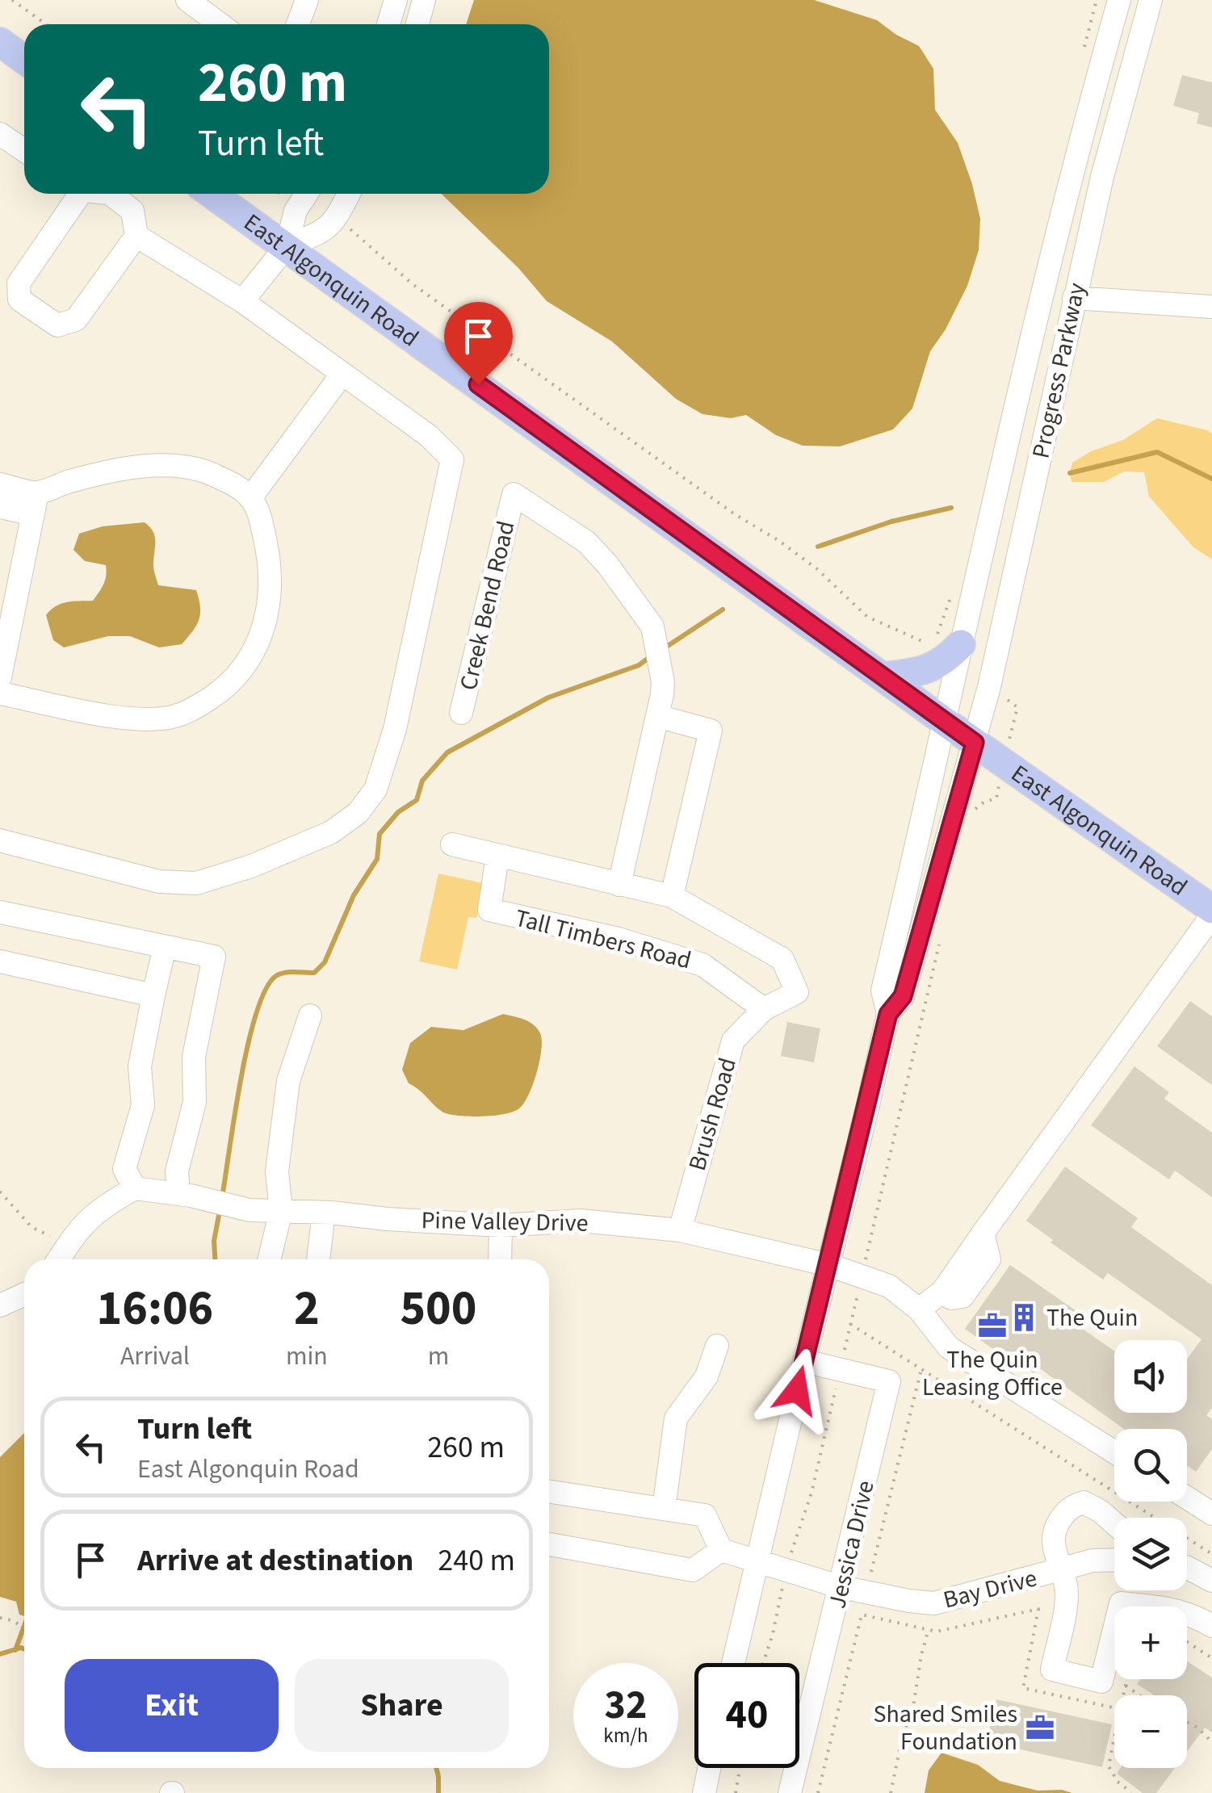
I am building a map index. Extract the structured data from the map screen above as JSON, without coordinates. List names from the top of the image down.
{
  "streets": {
    "main road": ["East Algonquin Road"],
    "street": [
      "Progress Parkway",
      "Creek Bend Road",
      "Tall Timbers Road",
      "Brush Road",
      "Pine Valley Drive",
      "Jessica Drive",
      "Bay Drive"
    ]
  },
  "crossings": [
    ["East Algonquin Road", "Progress Parkway"],
    ["Creek Bend Road", "Tall Timbers Road"],
    ["Tall Timbers Road", "Brush Road"],
    ["Brush Road", "Pine Valley Drive"],
    ["Jessica Drive", "Bay Drive"]
  ],
  "places": {
    "building": ["The Quin"],
    "office": ["The Quin Leasing Office", "Shared Smiles Foundation"]
  },
  "page": {
    "turn": ["260 m", "Turn left"],
    "eta": [
      "16:06",
      "Arrival",
      "2",
      "min",
      "500",
      "m"
    ],
    "map_buttons": ["+", "−"],
    "list": [
      {
        "name": "Turn left",
        "note": "East Algonquin Road",
        "value": "260 m"
      },
      {
        "name": "Arrive at destination",
        "value": "240 m"
      }
    ],
    "buttons": ["Exit", "Share"],
    "speed": "32 km/h",
    "limit": "40"
  }
}
